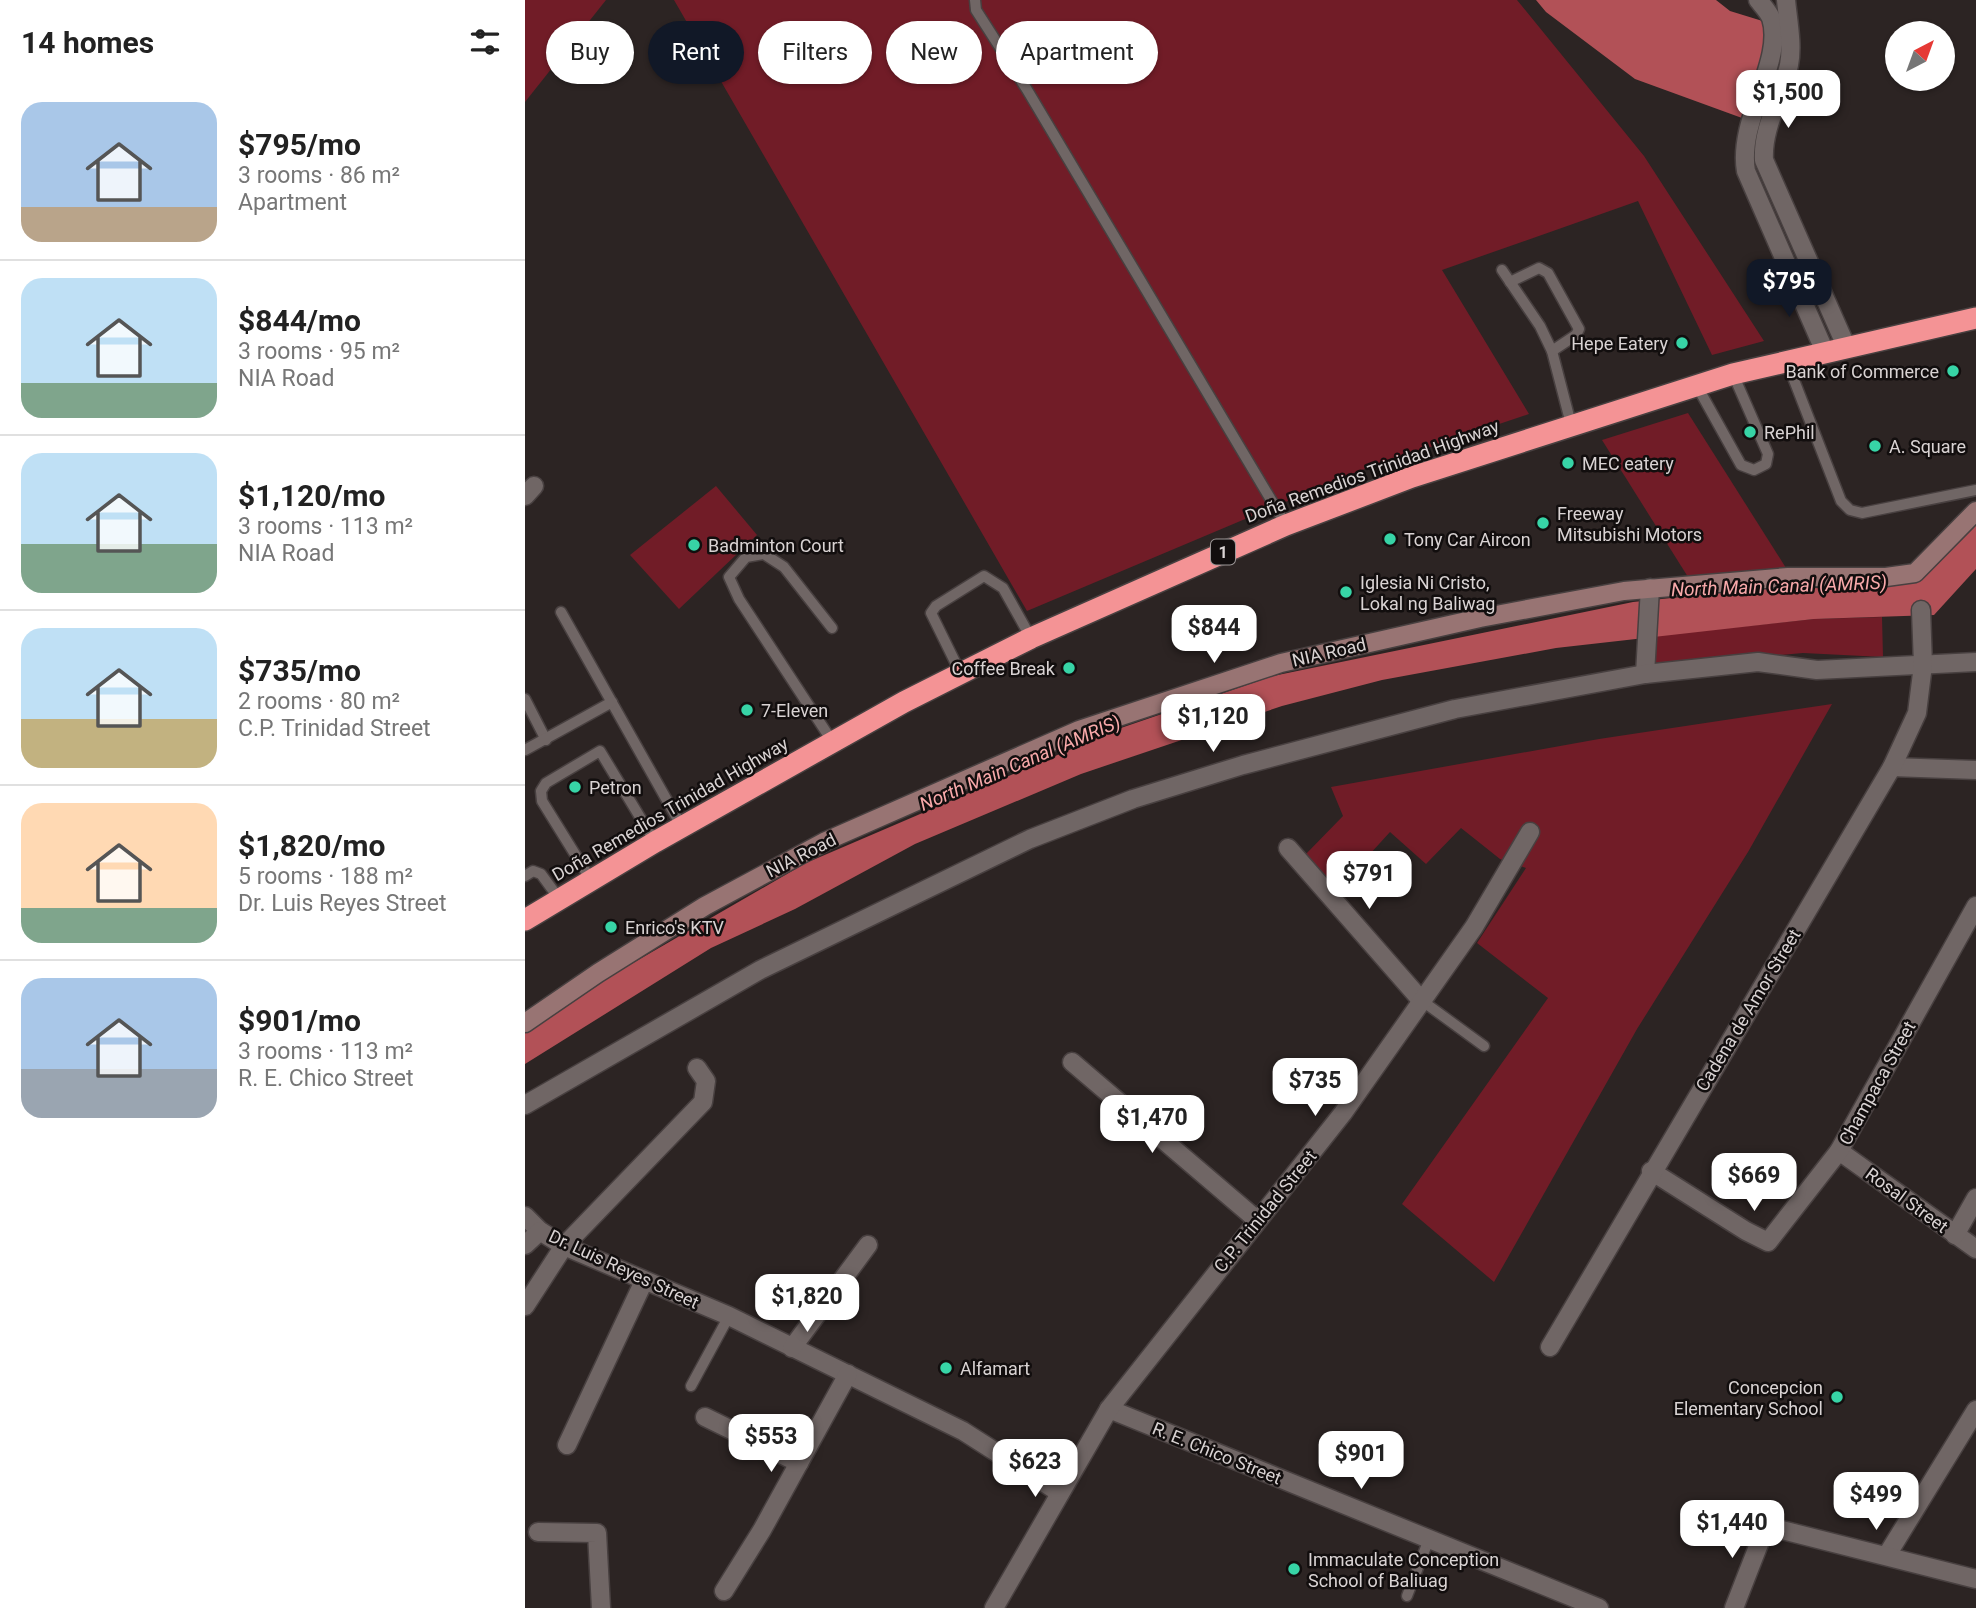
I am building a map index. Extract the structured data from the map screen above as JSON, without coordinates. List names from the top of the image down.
{
  "streets": {
    "highway": ["Doña Remedios Trinidad Highway", "1"],
    "street": [
      "NIA Road",
      "Cadena de Amor Street",
      "Champaca Street",
      "Rosal Street",
      "C.P. Trinidad Street",
      "Dr. Luis Reyes Street",
      "R. E. Chico Street"
    ]
  },
  "crossings": [
    ["Cadena de Amor Street", "Champaca Street"],
    ["Champaca Street", "Rosal Street"],
    ["C.P. Trinidad Street", "Dr. Luis Reyes Street"],
    ["C.P. Trinidad Street", "R. E. Chico Street"]
  ],
  "water": ["North Main Canal (AMRIS)"],
  "places": [
    "Hepe Eatery",
    "Bank of Commerce",
    "RePhil",
    "A. Square",
    "MEC eatery",
    "Freeway Mitsubishi Motors",
    "Tony Car Aircon",
    "Badminton Court",
    "Iglesia Ni Cristo, Lokal ng Baliwag",
    "Coffee Break",
    "7-Eleven",
    "Petron",
    "Enrico's KTV",
    "Alfamart",
    "Concepcion Elementary School",
    "Immaculate Conception School of Baliuag"
  ],
  "north": "top right",
  "page": {
    "heading": "14 homes",
    "chip": [
      "Buy",
      "Rent",
      "Filters",
      "New",
      "Apartment"
    ],
    "price": [
      "$1,500",
      "$795",
      "$844",
      "$1,120",
      "$791",
      "$735",
      "$1,470",
      "$669",
      "$1,820",
      "$553",
      "$901",
      "$623",
      "$499",
      "$1,440"
    ],
    "list": [
      {
        "name": "$795/mo",
        "note": "3 rooms · 86 m² · Apartment"
      },
      {
        "name": "$844/mo",
        "note": "3 rooms · 95 m² · NIA Road"
      },
      {
        "name": "$1,120/mo",
        "note": "3 rooms · 113 m² · NIA Road"
      },
      {
        "name": "$735/mo",
        "note": "2 rooms · 80 m² · C.P. Trinidad Street"
      },
      {
        "name": "$1,820/mo",
        "note": "5 rooms · 188 m² · Dr. Luis Reyes Street"
      },
      {
        "name": "$901/mo",
        "note": "3 rooms · 113 m² · R. E. Chico Street"
      }
    ]
  }
}
